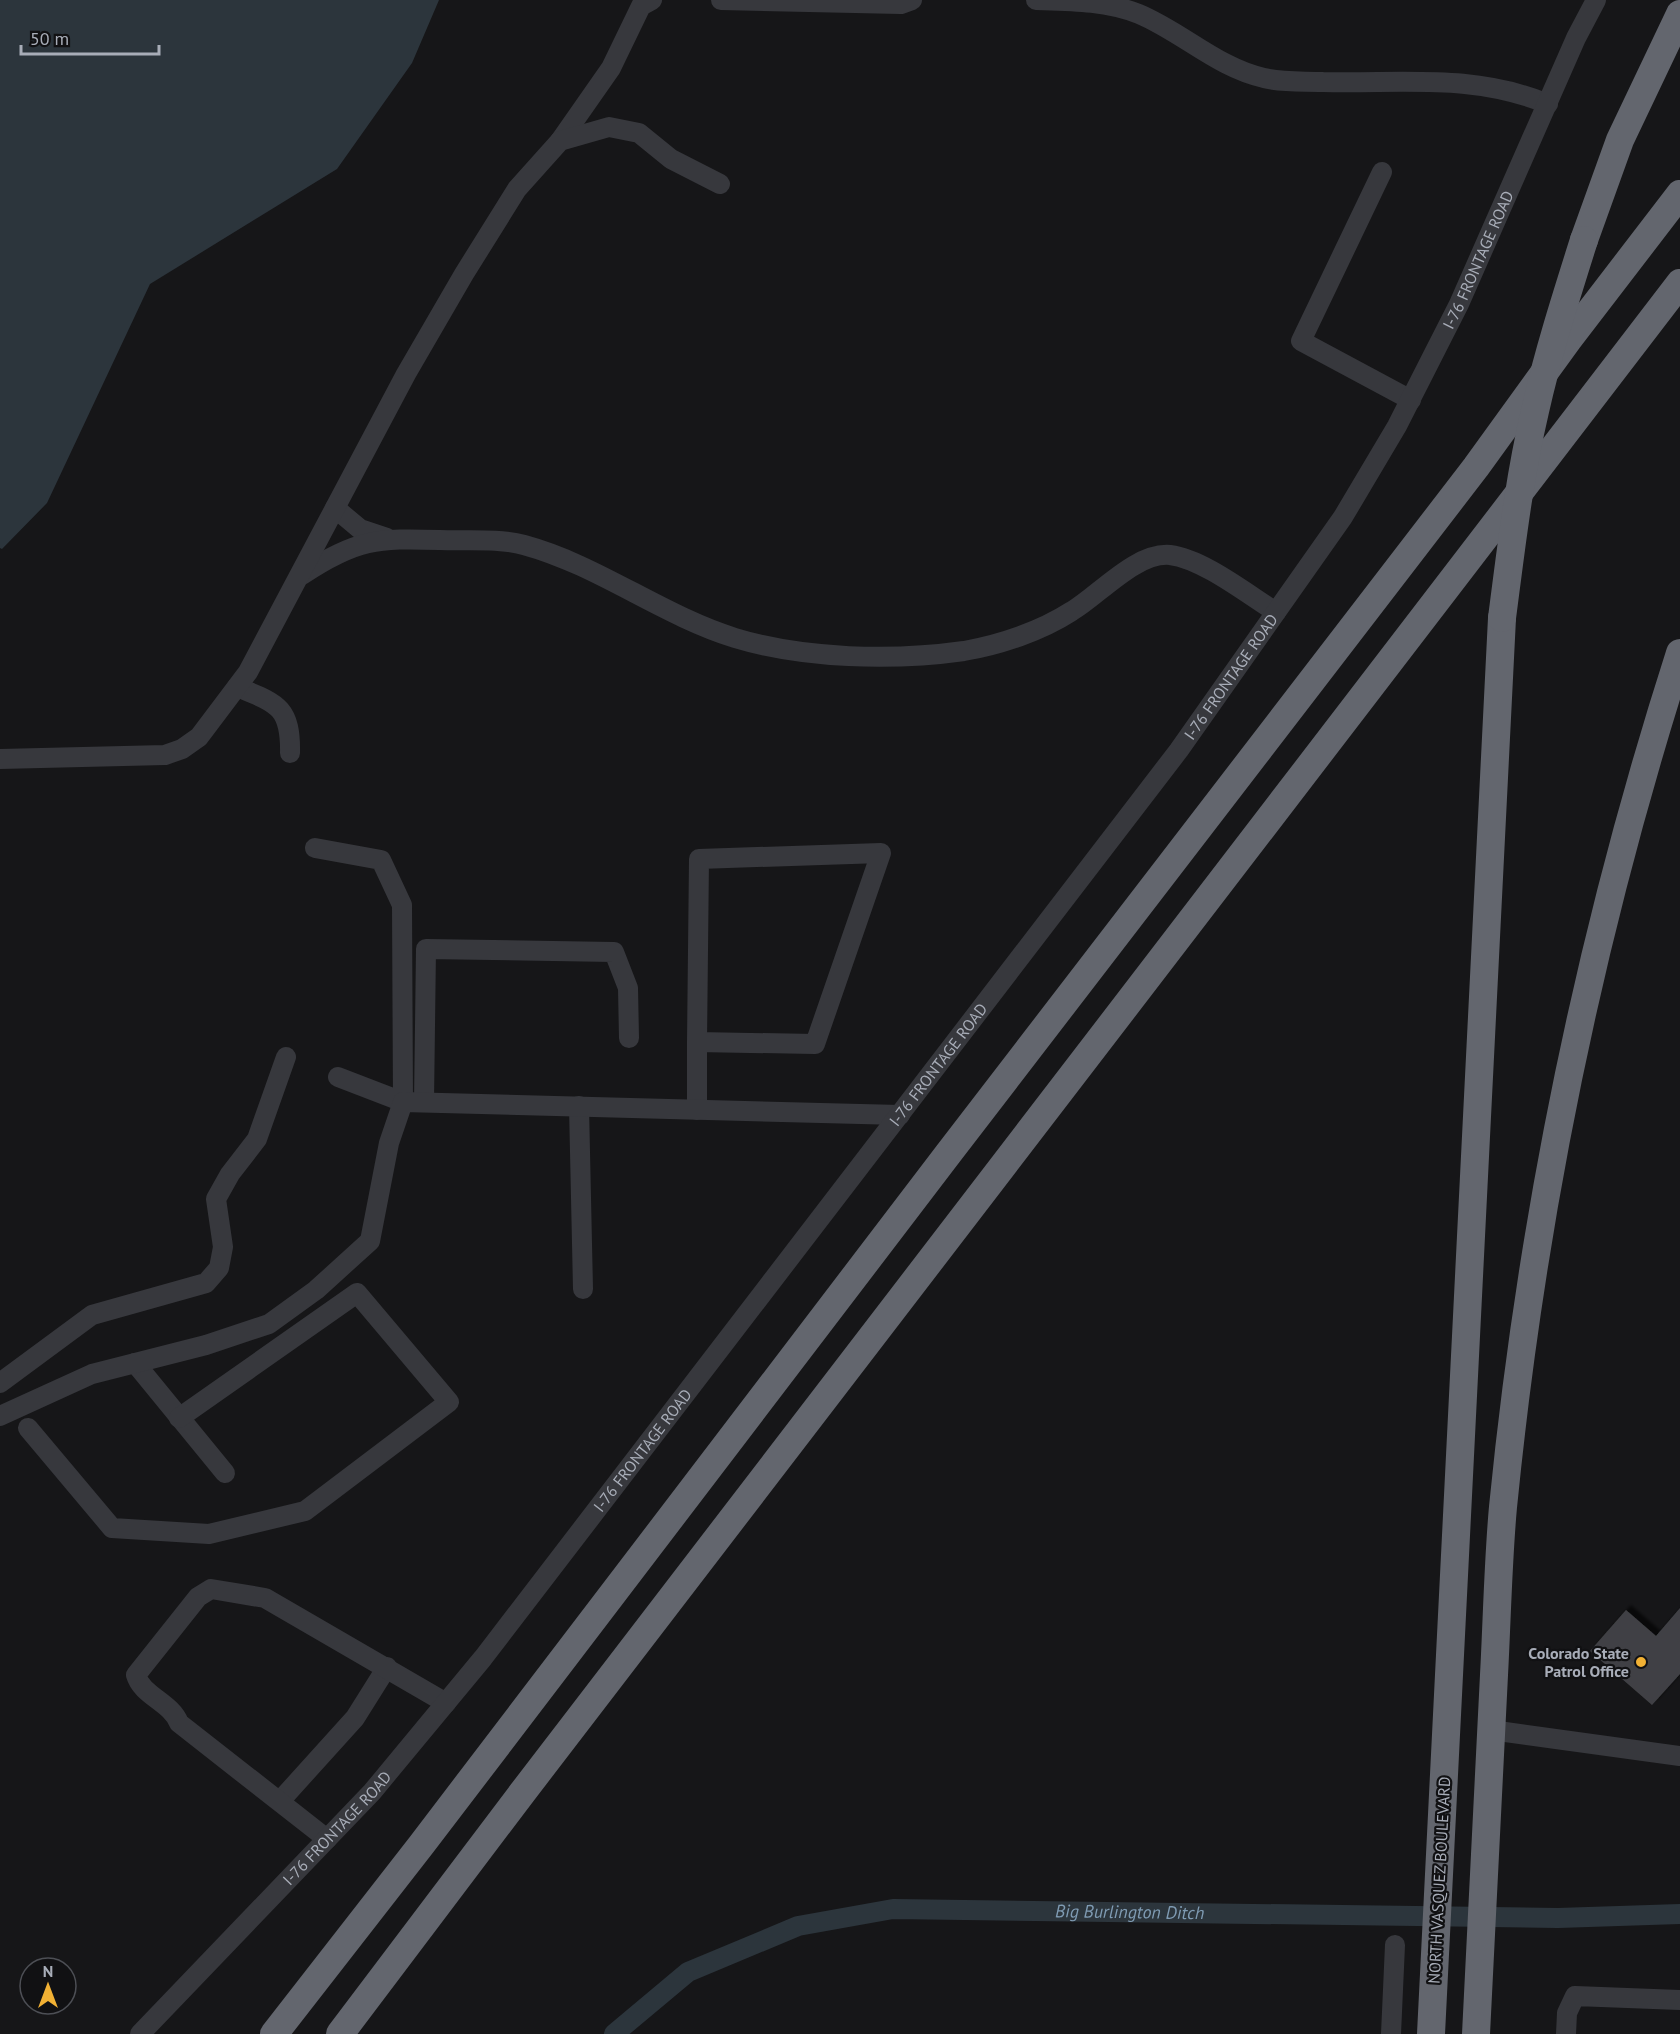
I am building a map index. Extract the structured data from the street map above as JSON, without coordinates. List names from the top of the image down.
{
  "streets": {
    "highway": ["NORTH VASQUEZ BOULEVARD"],
    "street": ["I-76 FRONTAGE ROAD"]
  },
  "water": ["Big Burlington Ditch"],
  "places": ["Colorado State Patrol Office"],
  "scale_bar": "50 m",
  "north": "top"
}
